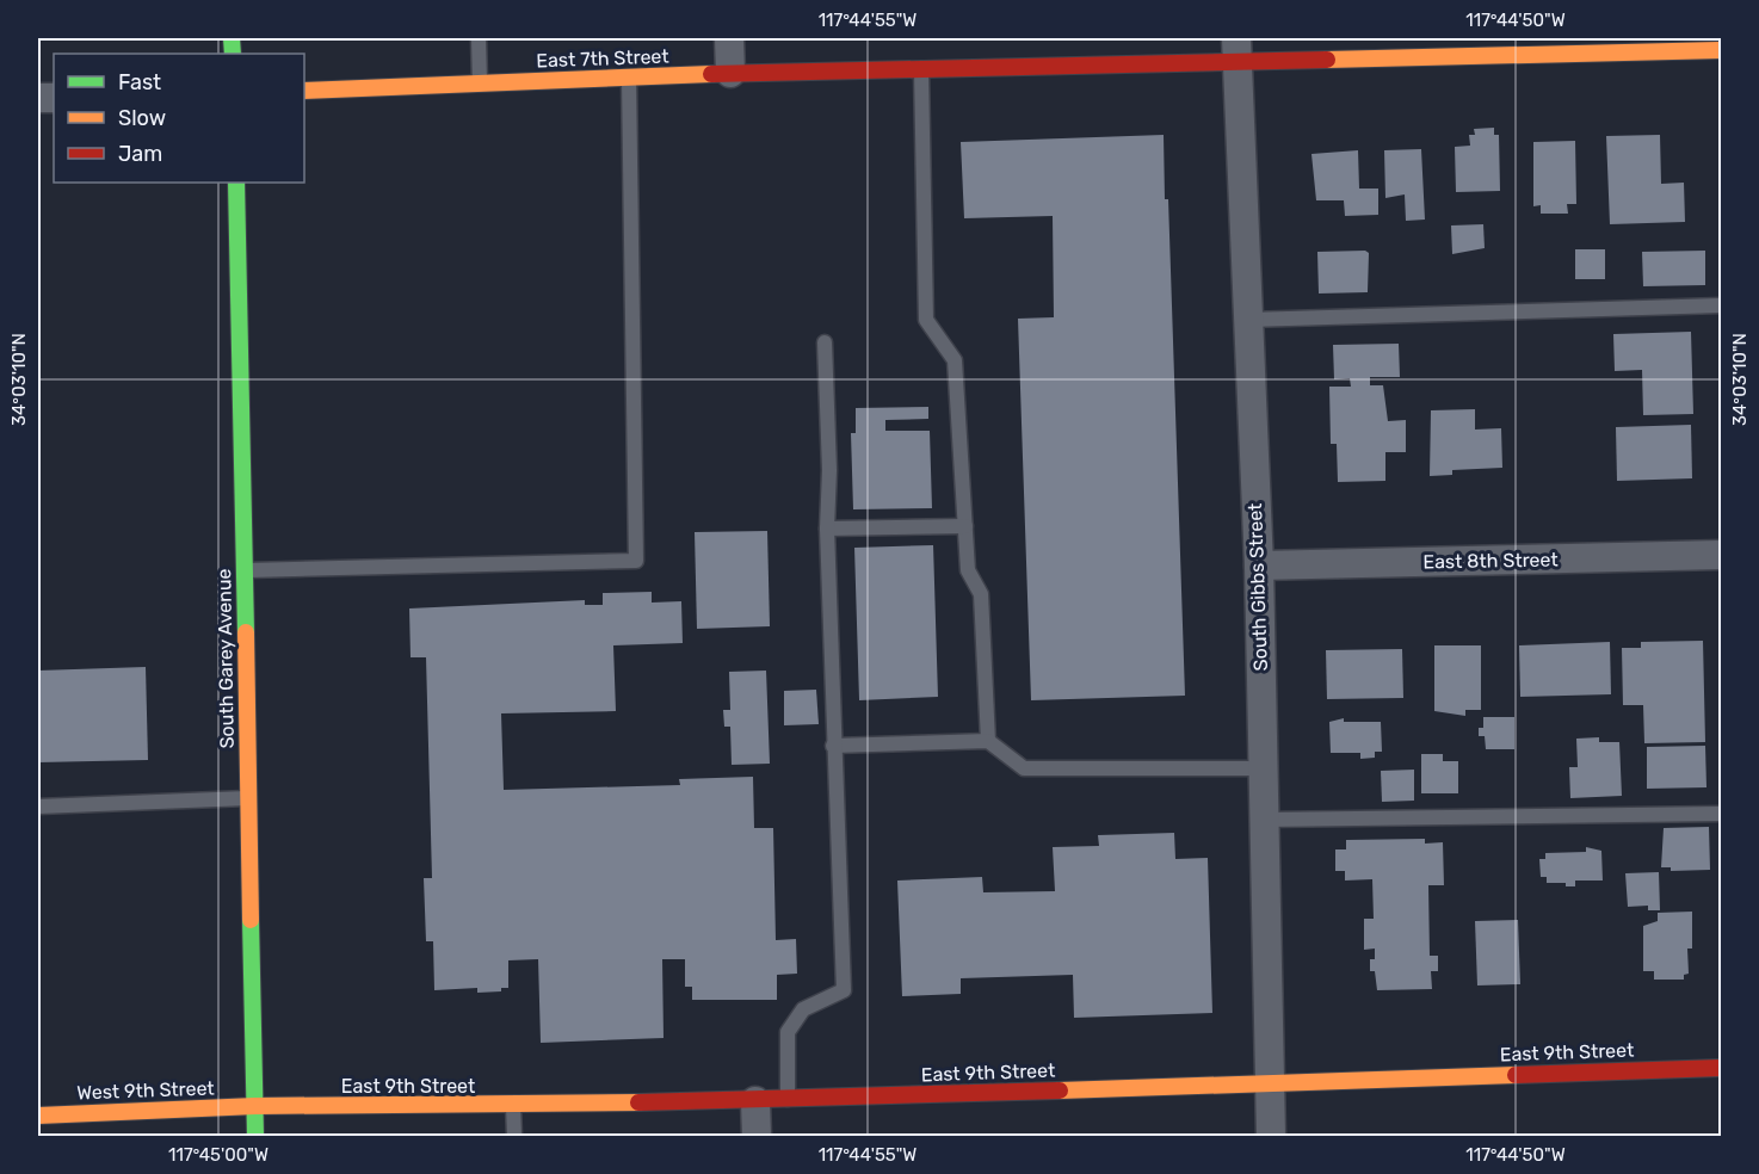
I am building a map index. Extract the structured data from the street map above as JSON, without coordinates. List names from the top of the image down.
{
  "streets": {
    "street": [
      "East 7th Street",
      "East 8th Street",
      "South Gibbs Street",
      "South Garey Avenue",
      "East 9th Street",
      "West 9th Street"
    ]
  },
  "crossings": [
    ["East 7th Street", "South Gibbs Street"],
    ["East 8th Street", "South Gibbs Street"],
    ["South Gibbs Street", "East 9th Street"],
    ["South Garey Avenue", "East 9th Street"],
    ["South Garey Avenue", "West 9th Street"],
    ["East 9th Street", "West 9th Street"]
  ],
  "legend": ["Fast", "Slow", "Jam"],
  "coordinates": [
    "117°44'55\"W",
    "117°44'50\"W",
    "34°03'10\"N",
    "117°45'00\"W"
  ]
}
